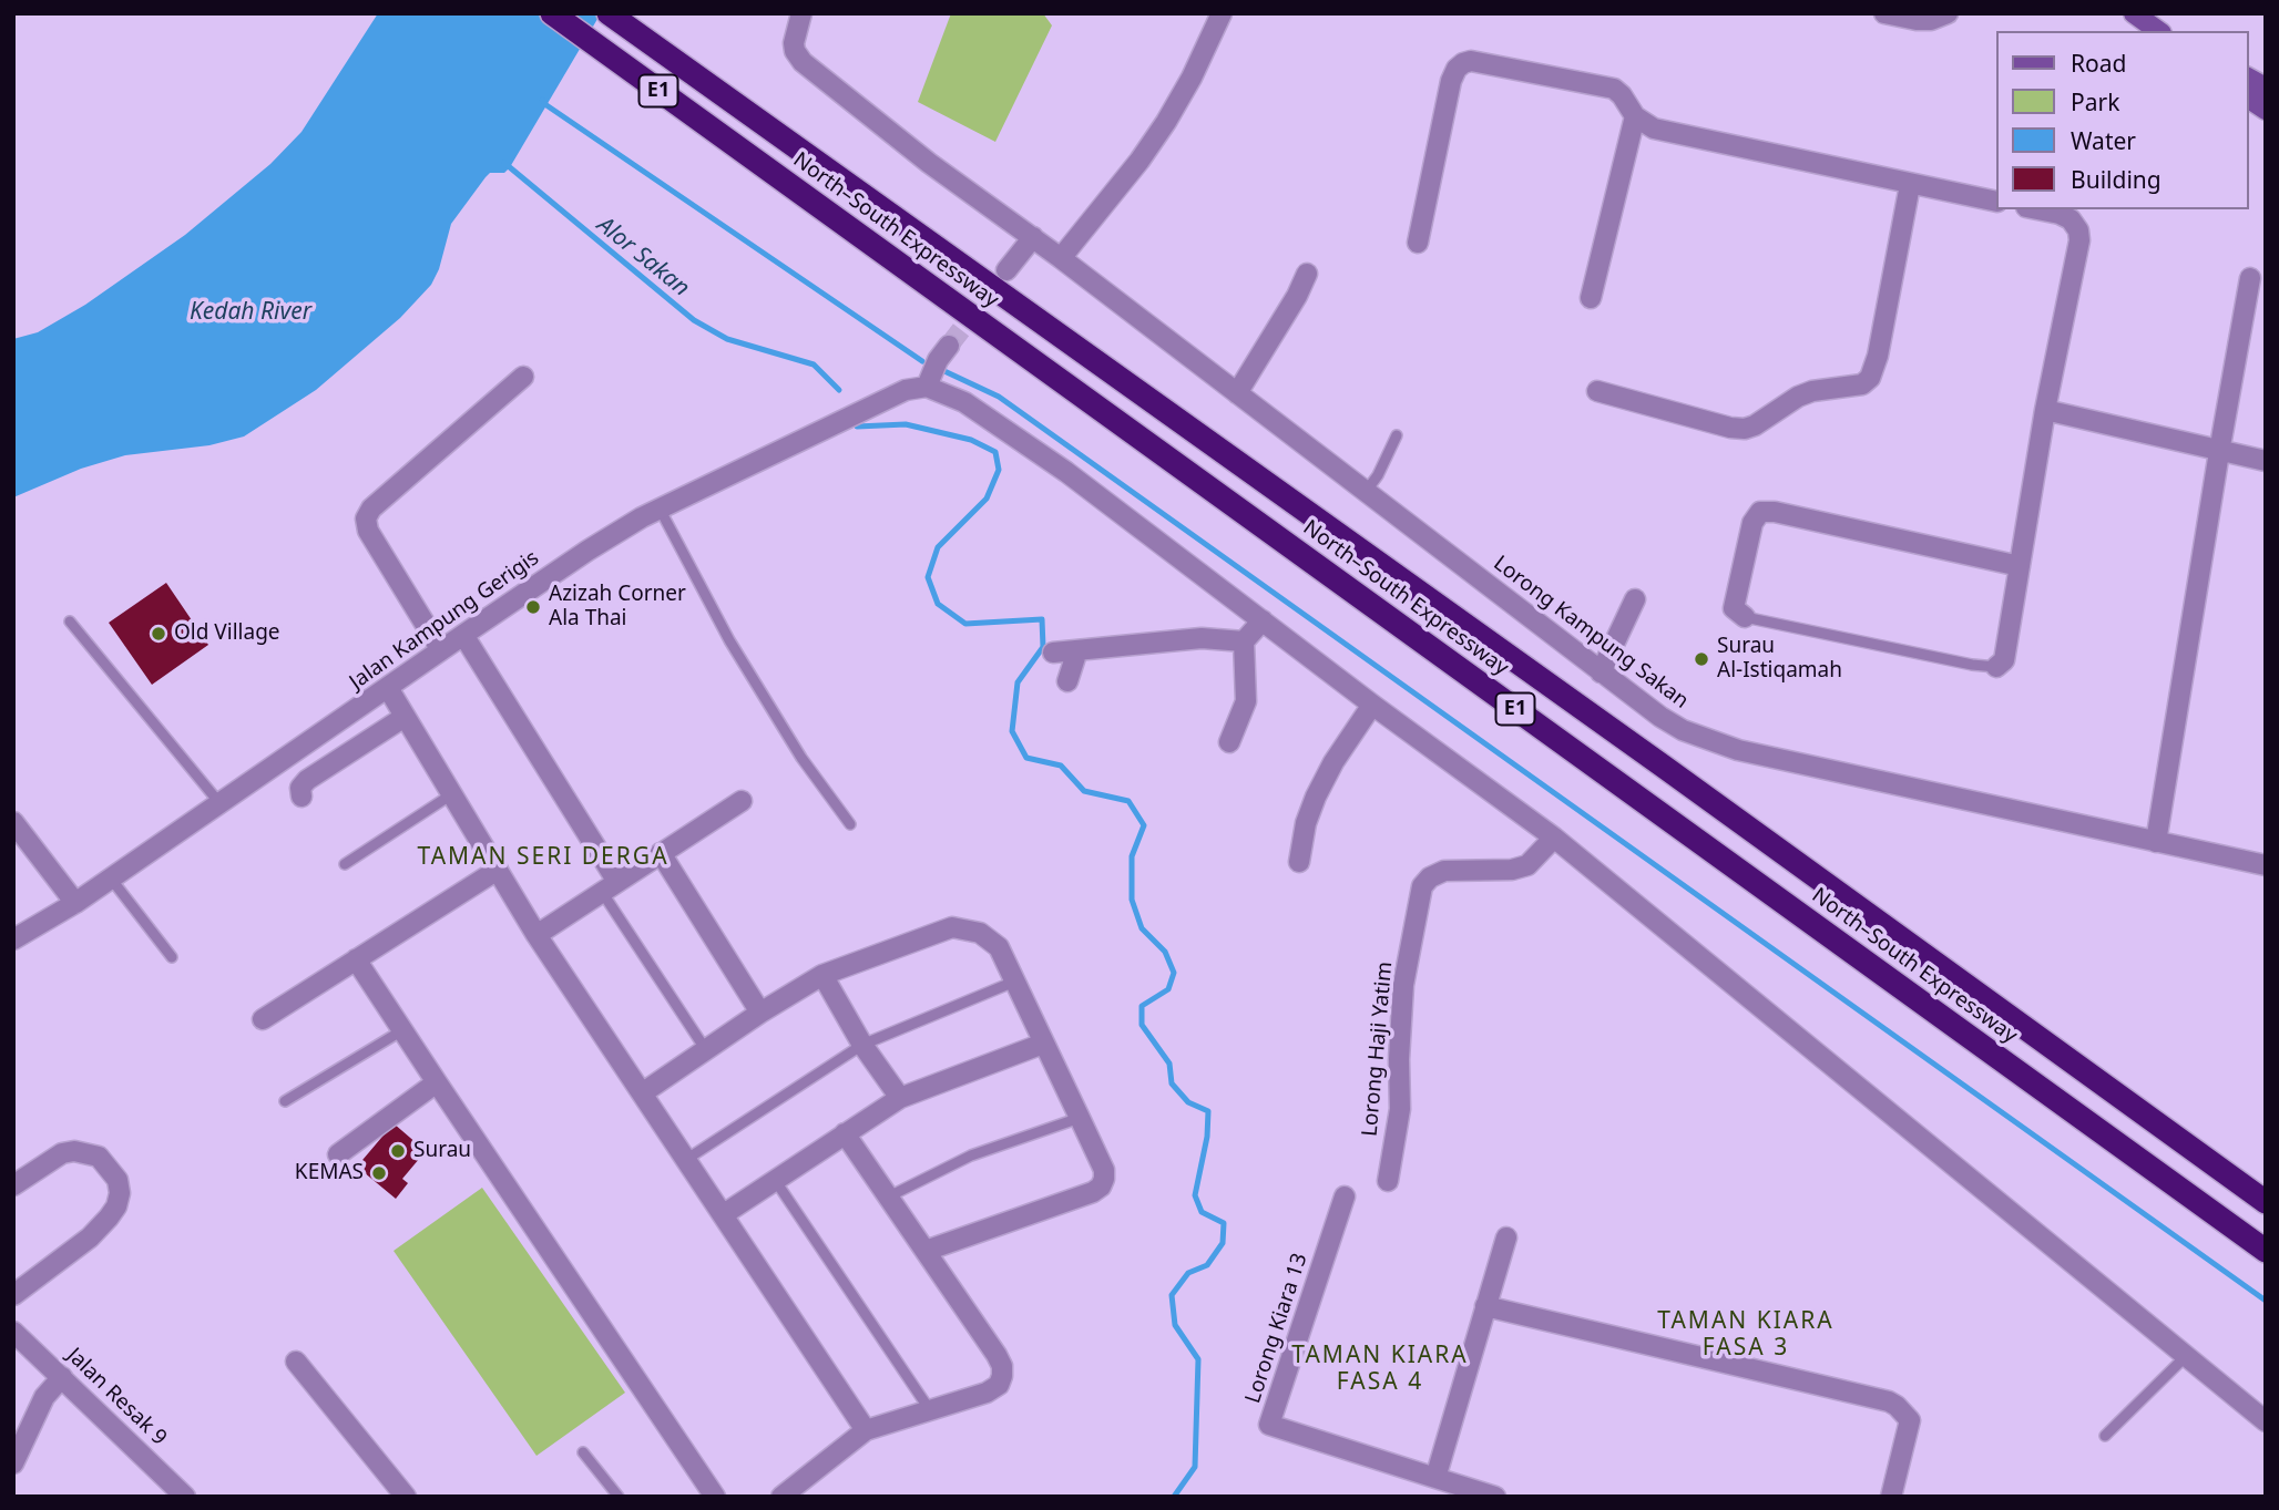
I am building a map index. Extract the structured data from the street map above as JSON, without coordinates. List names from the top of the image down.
{
  "streets": {
    "highway": ["E1", "North–South Expressway"],
    "street": [
      "Jalan Kampung Gerigis",
      "Lorong Kampung Sakan",
      "Lorong Haji Yatim",
      "Lorong Kiara 13",
      "Jalan Resak 9"
    ]
  },
  "districts": ["TAMAN SERI DERGA", "TAMAN KIARA FASA 3", "TAMAN KIARA FASA 4"],
  "water": ["Alor Sakan", "Kedah River"],
  "places": [
    "Azizah Corner Ala Thai",
    "Old Village",
    "Surau Al-Istiqamah",
    "Surau",
    "KEMAS"
  ],
  "legend": [
    "Road",
    "Park",
    "Water",
    "Building"
  ]
}
